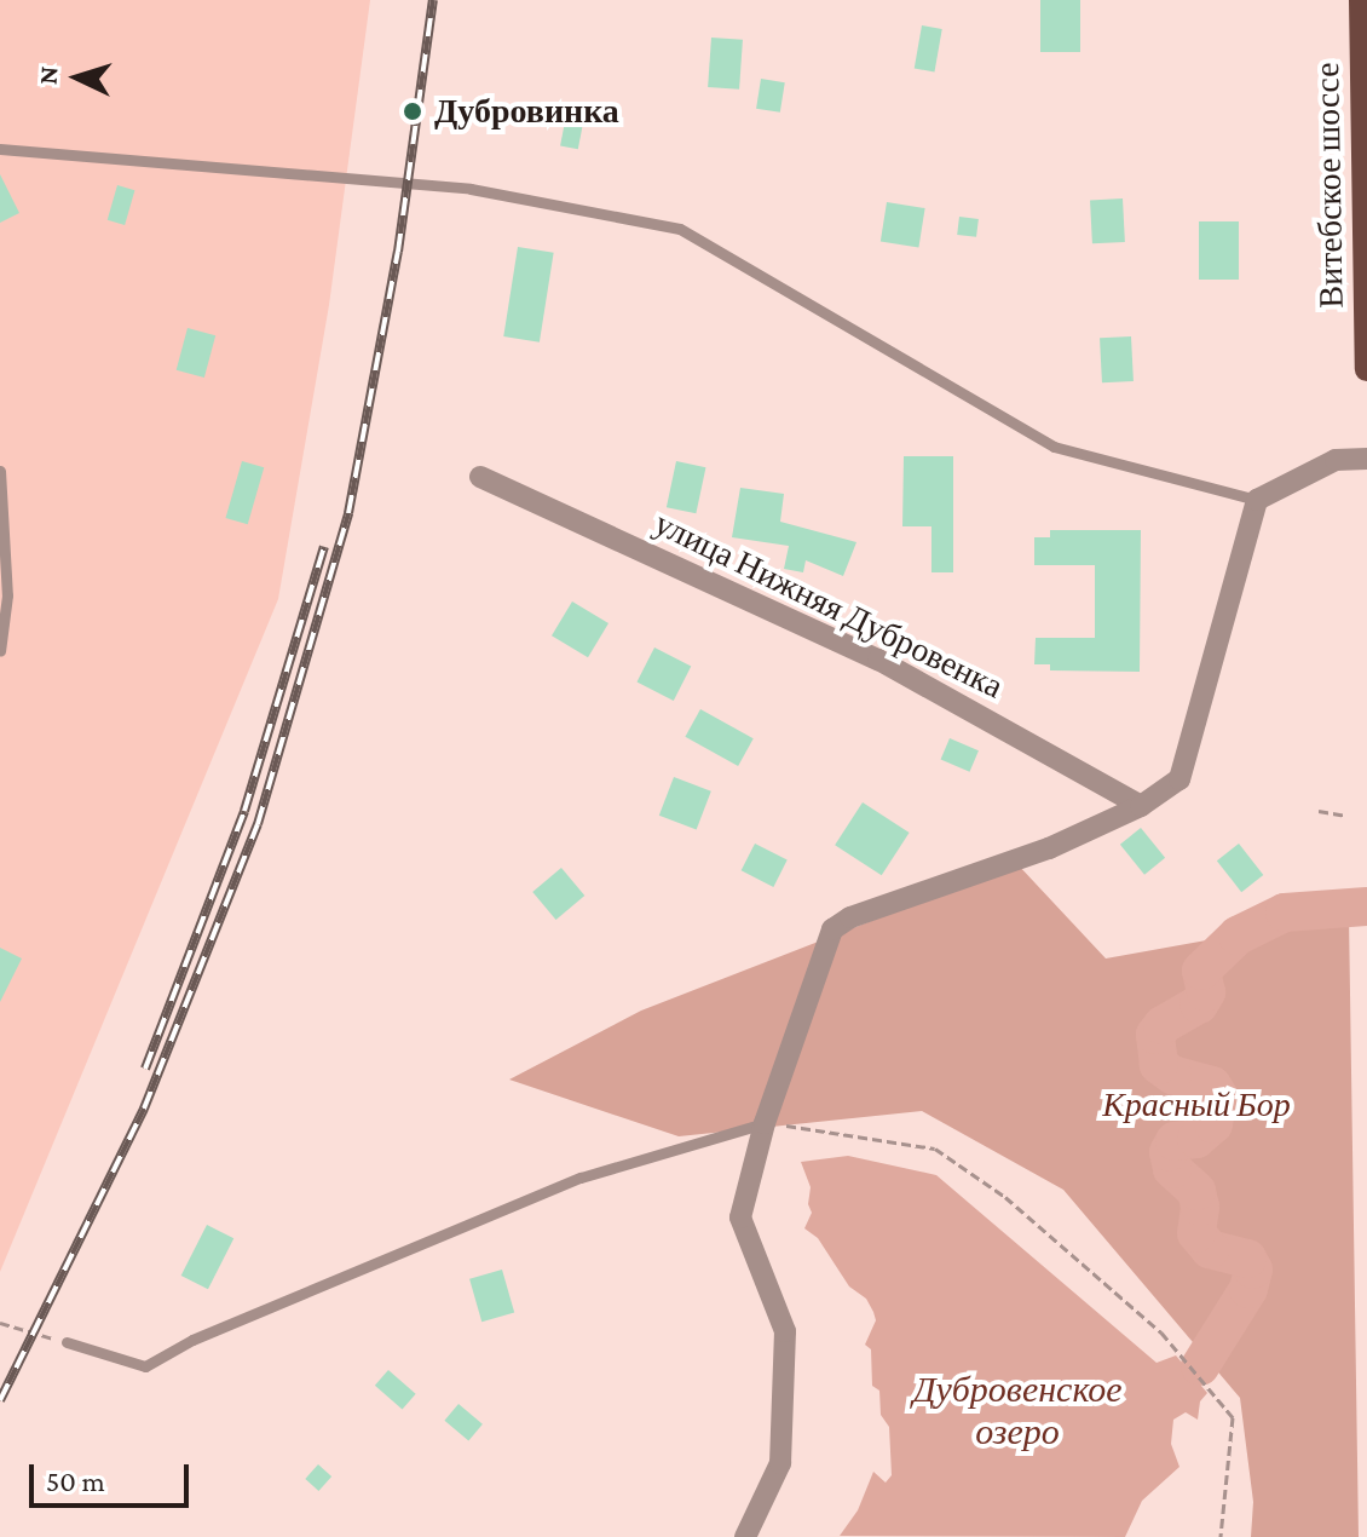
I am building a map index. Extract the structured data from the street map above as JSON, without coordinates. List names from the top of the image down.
{
  "streets": {
    "main road": ["Витебское шоссе"],
    "street": ["улица Нижняя Дубровенка"]
  },
  "water": ["Дубровенское озеро"],
  "parks": ["Красный Бор"],
  "places": ["Дубровинка"],
  "scale_bar": "50 m",
  "north": "left"
}
